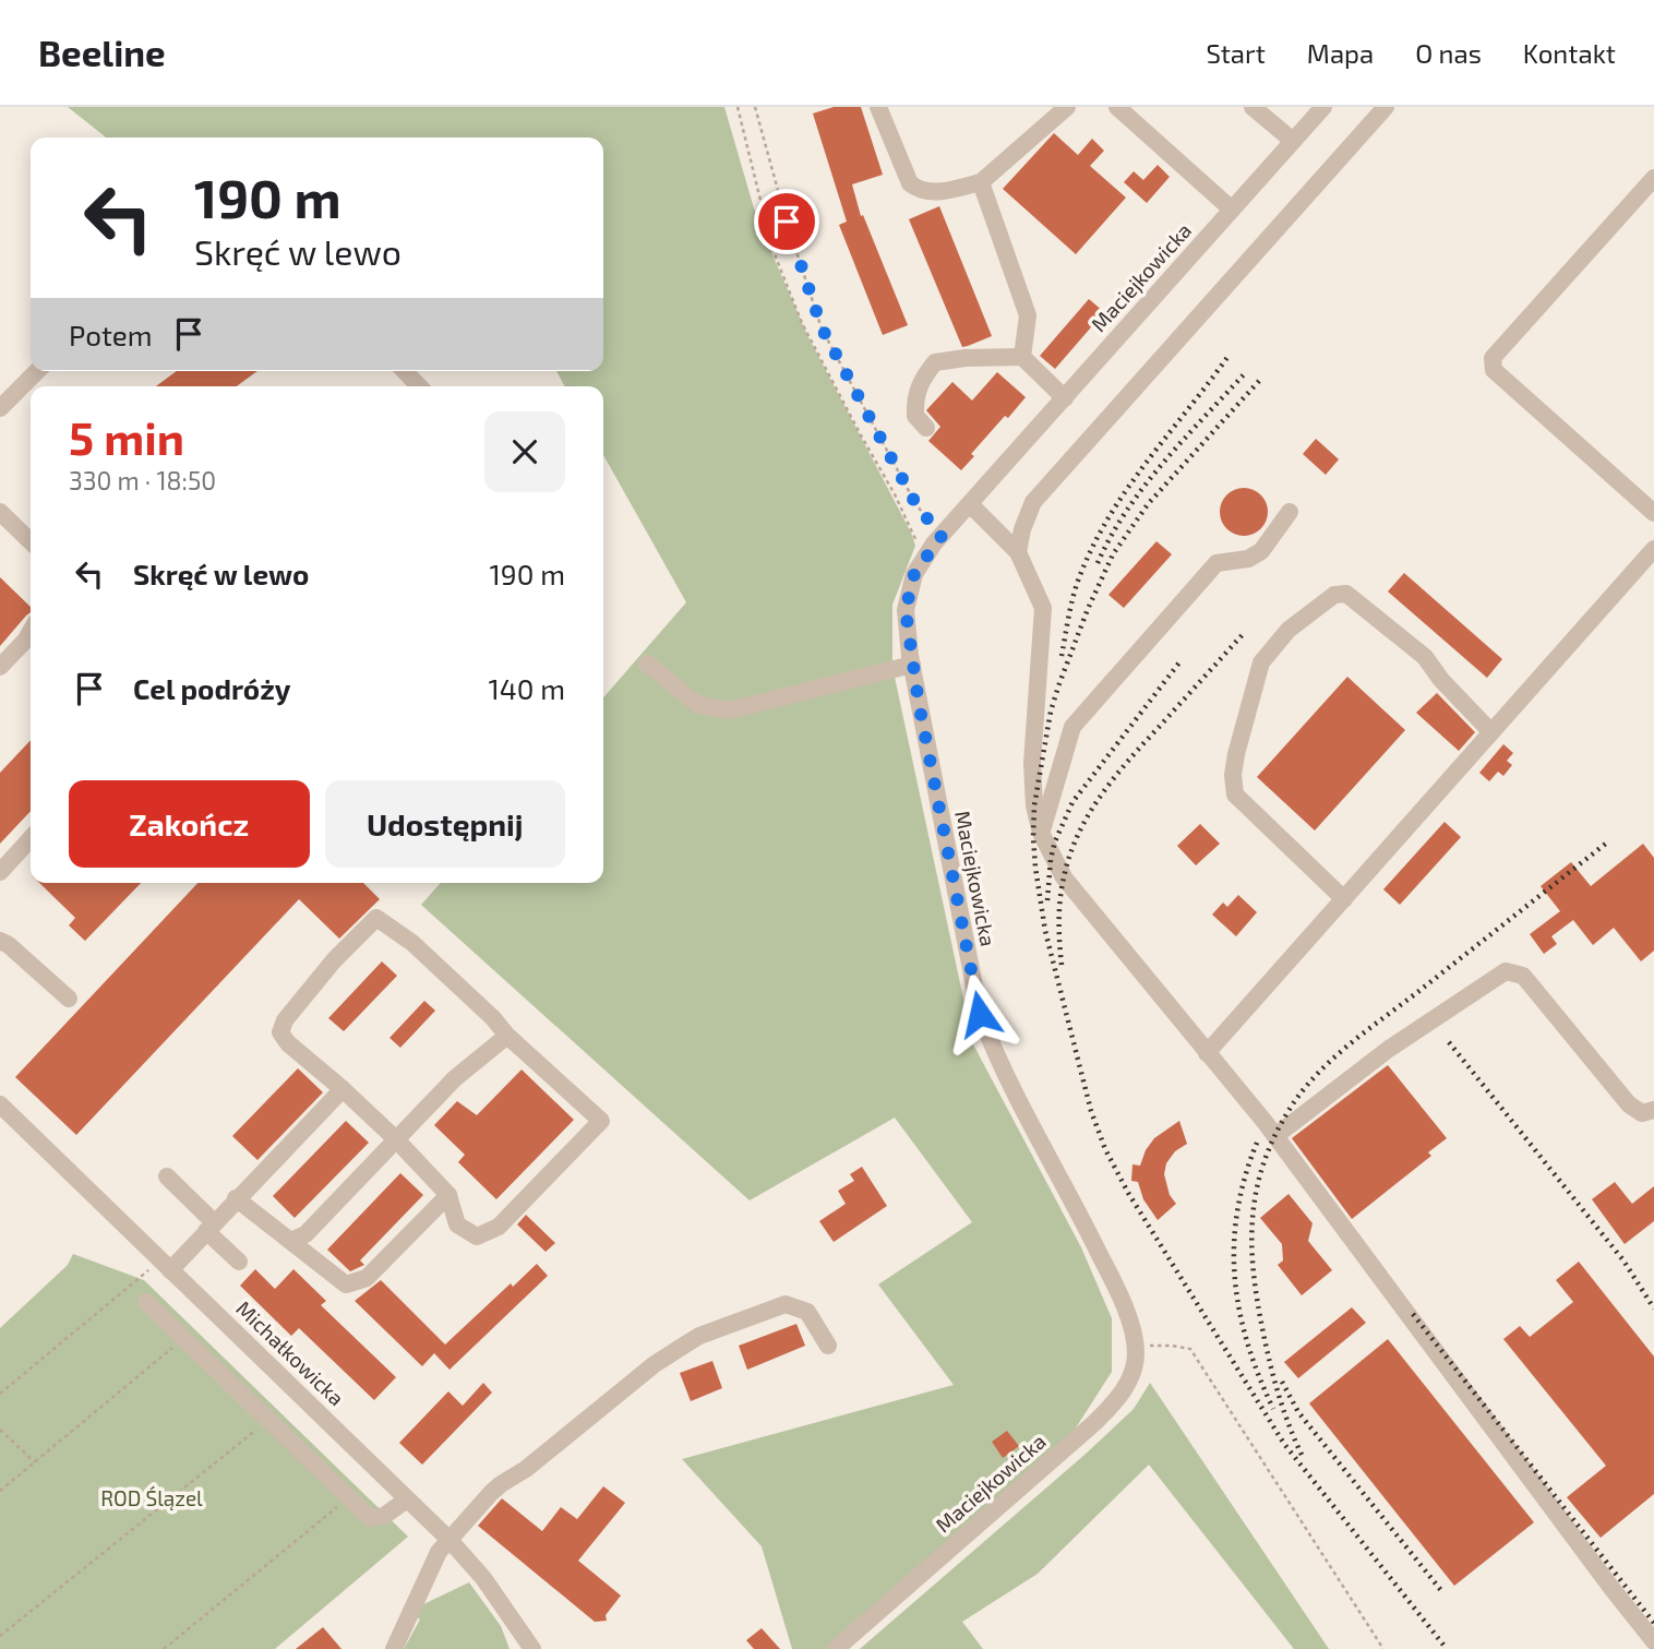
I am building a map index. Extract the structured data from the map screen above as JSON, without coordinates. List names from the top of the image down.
{
  "streets": {
    "street": ["Maciejkowicka", "Michałkowicka"]
  },
  "parks": ["ROD Ślązel"],
  "page": {
    "header": "Beeline",
    "nav": [
      "Start",
      "Mapa",
      "O nas",
      "Kontakt"
    ],
    "turn": ["190 m", "Skręć w lewo"],
    "then": "Potem",
    "heading": ["5 min", "330 m · 18:50"],
    "list": [
      {
        "name": "Skręć w lewo",
        "value": "190 m"
      },
      {
        "name": "Cel podróży",
        "value": "140 m"
      }
    ],
    "buttons": ["Zakończ", "Udostępnij"]
  }
}
